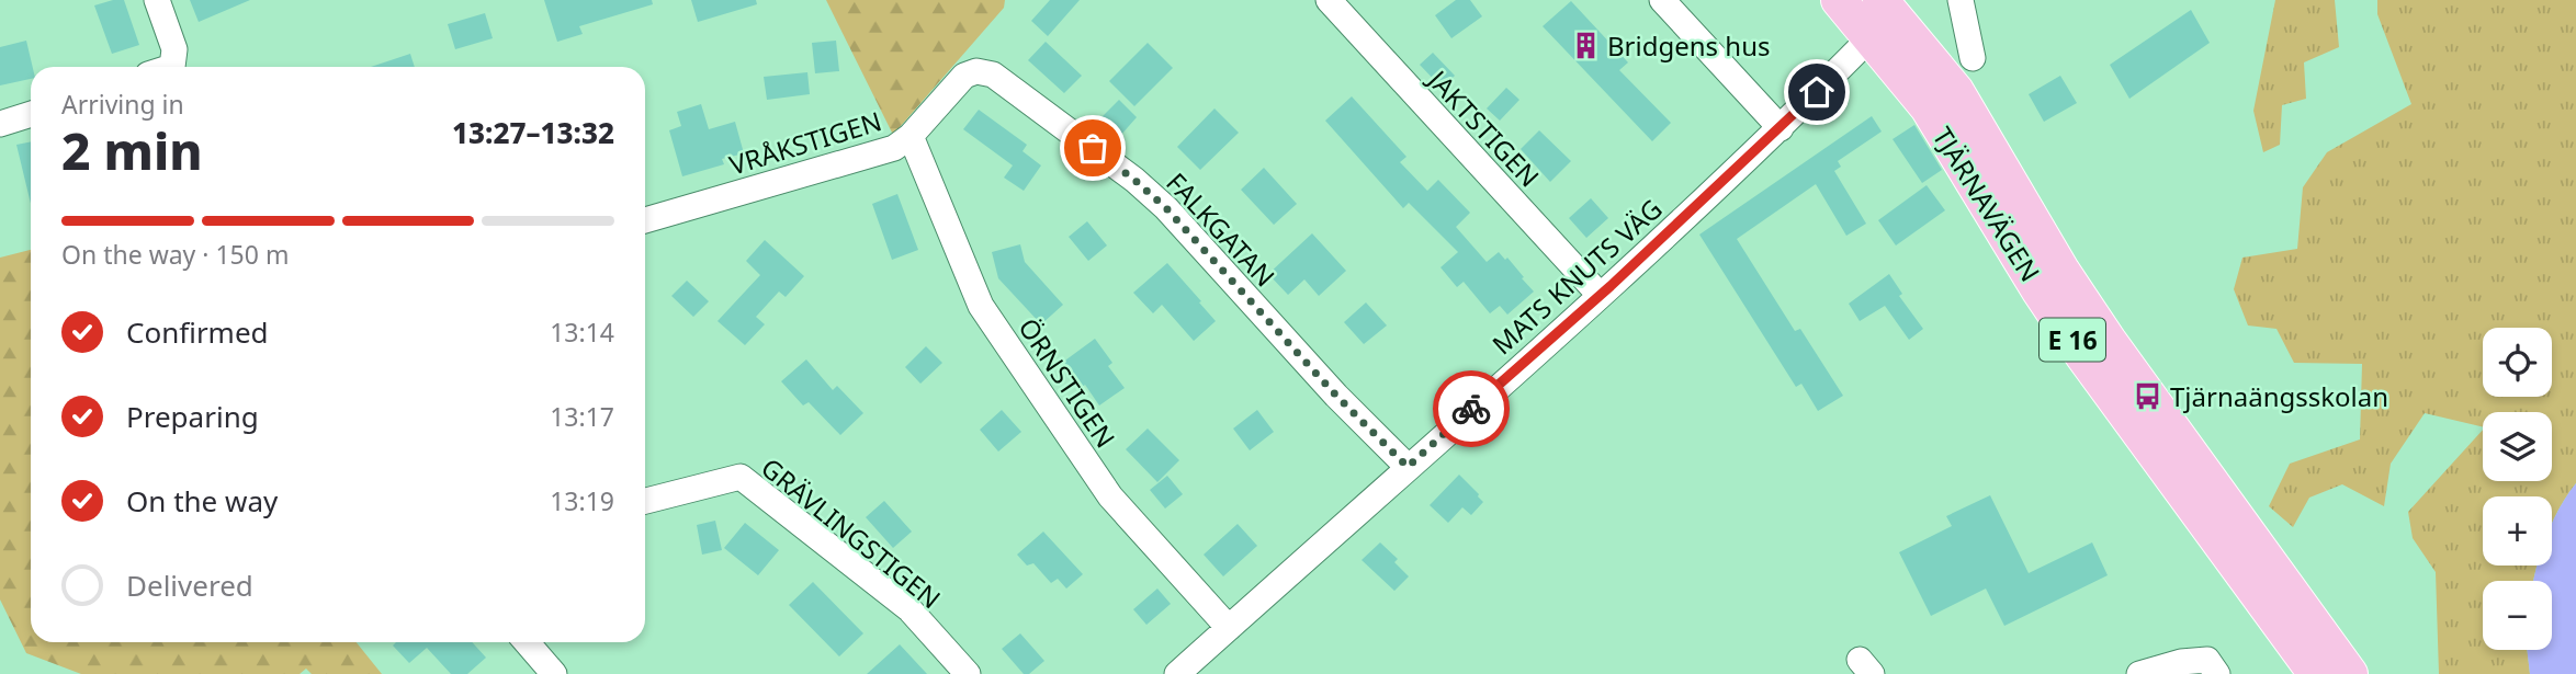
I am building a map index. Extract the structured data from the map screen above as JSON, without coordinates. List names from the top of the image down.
{
  "streets": {
    "highway": ["TJÄRNAVÄGEN", "E 16"],
    "street": [
      "JAKTSTIGEN",
      "VRÅKSTIGEN",
      "FALKGATAN",
      "MATS KNUTS VÄG",
      "ÖRNSTIGEN",
      "GRÄVLINGSTIGEN"
    ]
  },
  "crossings": [
    ["JAKTSTIGEN", "MATS KNUTS VÄG"],
    ["VRÅKSTIGEN", "FALKGATAN"],
    ["VRÅKSTIGEN", "ÖRNSTIGEN"],
    ["TJÄRNAVÄGEN", "MATS KNUTS VÄG"],
    ["FALKGATAN", "MATS KNUTS VÄG"],
    ["MATS KNUTS VÄG", "ÖRNSTIGEN"]
  ],
  "places": {
    "building": ["Bridgens hus"],
    "bus stop": ["Tjärnaängsskolan"]
  },
  "page": {
    "heading": ["2 min", "Arriving in", "13:27–13:32"],
    "bar": "On the way · 150 m",
    "list": [
      ["Confirmed", "13:14"],
      ["Preparing", "13:17"],
      ["On the way", "13:19"],
      "Delivered"
    ],
    "map_buttons": ["+", "−"]
  }
}
